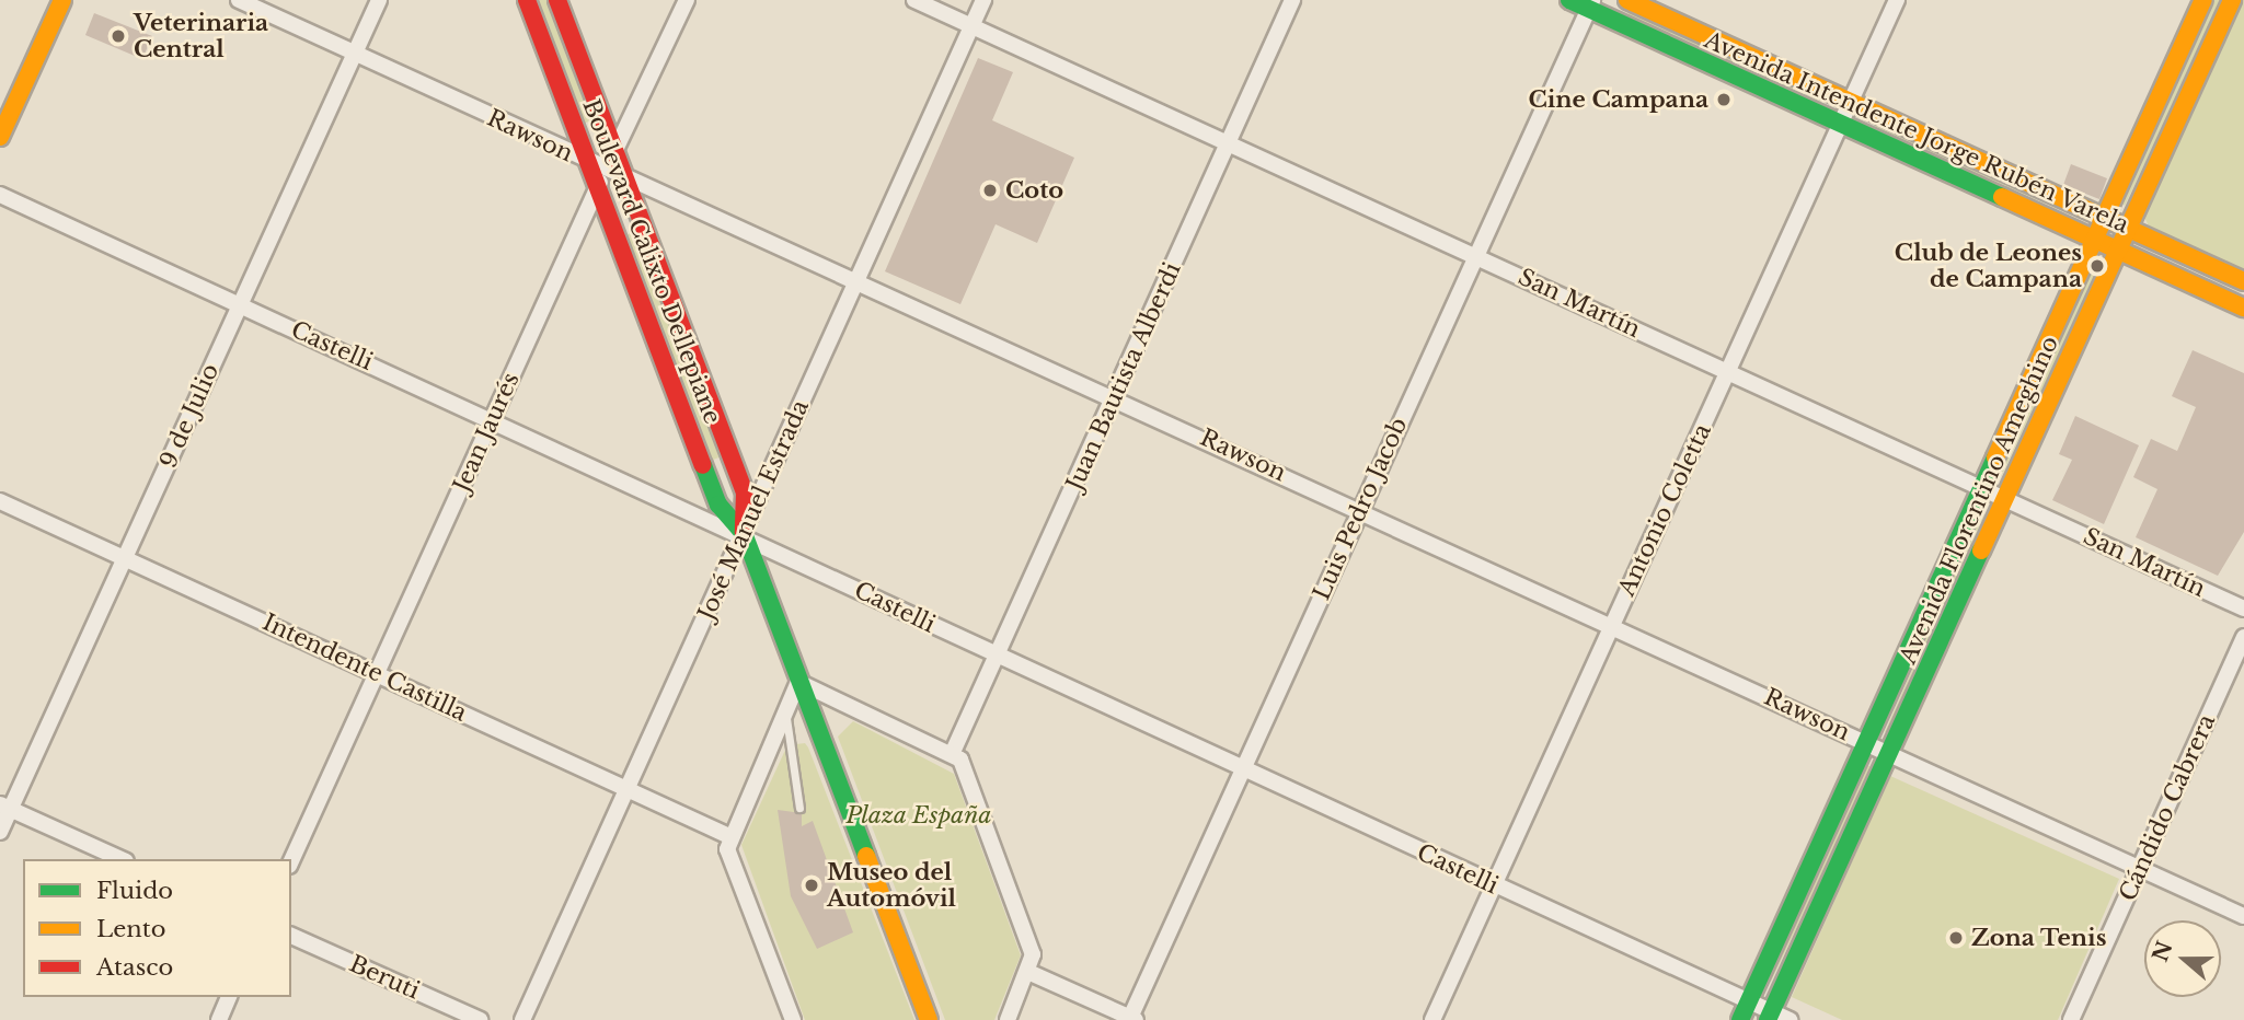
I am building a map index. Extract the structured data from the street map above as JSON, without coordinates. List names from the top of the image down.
{
  "streets": {
    "main road": ["Avenida Intendente Jorge Rubén Varela", "Boulevard Calixto Dellepiane", "Avenida Florentino Ameghino"],
    "street": [
      "Rawson",
      "San Martín",
      "Castelli",
      "Juan Bautista Alberdi",
      "9 de Julio",
      "Jean Jaurés",
      "Luis Pedro Jacob",
      "José Manuel Estrada",
      "Antonio Coletta",
      "Intendente Castilla",
      "Cándido Cabrera",
      "Beruti"
    ]
  },
  "crossings": [
    ["Avenida Intendente Jorge Rubén Varela", "Avenida Florentino Ameghino"],
    ["Avenida Intendente Jorge Rubén Varela", "Luis Pedro Jacob"],
    ["Avenida Intendente Jorge Rubén Varela", "Antonio Coletta"],
    ["Rawson", "Boulevard Calixto Dellepiane"],
    ["Rawson", "Juan Bautista Alberdi"],
    ["Rawson", "9 de Julio"],
    ["Rawson", "Jean Jaurés"],
    ["Rawson", "Avenida Florentino Ameghino"],
    ["Rawson", "Luis Pedro Jacob"],
    ["Rawson", "José Manuel Estrada"],
    ["Rawson", "Antonio Coletta"],
    ["Rawson", "Cándido Cabrera"],
    ["Boulevard Calixto Dellepiane", "Castelli"],
    ["Boulevard Calixto Dellepiane", "Jean Jaurés"],
    ["Boulevard Calixto Dellepiane", "José Manuel Estrada"],
    ["San Martín", "Juan Bautista Alberdi"],
    ["San Martín", "Avenida Florentino Ameghino"],
    ["San Martín", "Luis Pedro Jacob"],
    ["San Martín", "José Manuel Estrada"],
    ["San Martín", "Antonio Coletta"],
    ["Castelli", "Juan Bautista Alberdi"],
    ["Castelli", "9 de Julio"],
    ["Castelli", "Jean Jaurés"],
    ["Castelli", "Avenida Florentino Ameghino"],
    ["Castelli", "Luis Pedro Jacob"],
    ["Castelli", "José Manuel Estrada"],
    ["Castelli", "Antonio Coletta"],
    ["9 de Julio", "Intendente Castilla"],
    ["Jean Jaurés", "Intendente Castilla"],
    ["José Manuel Estrada", "Intendente Castilla"]
  ],
  "parks": ["Plaza España"],
  "places": [
    "Veterinaria Central",
    "Cine Campana",
    "Coto",
    "Club de Leones de Campana",
    "Museo del Automóvil",
    "Zona Tenis"
  ],
  "legend": ["Fluido", "Lento", "Atasco"],
  "north": "left"
}
